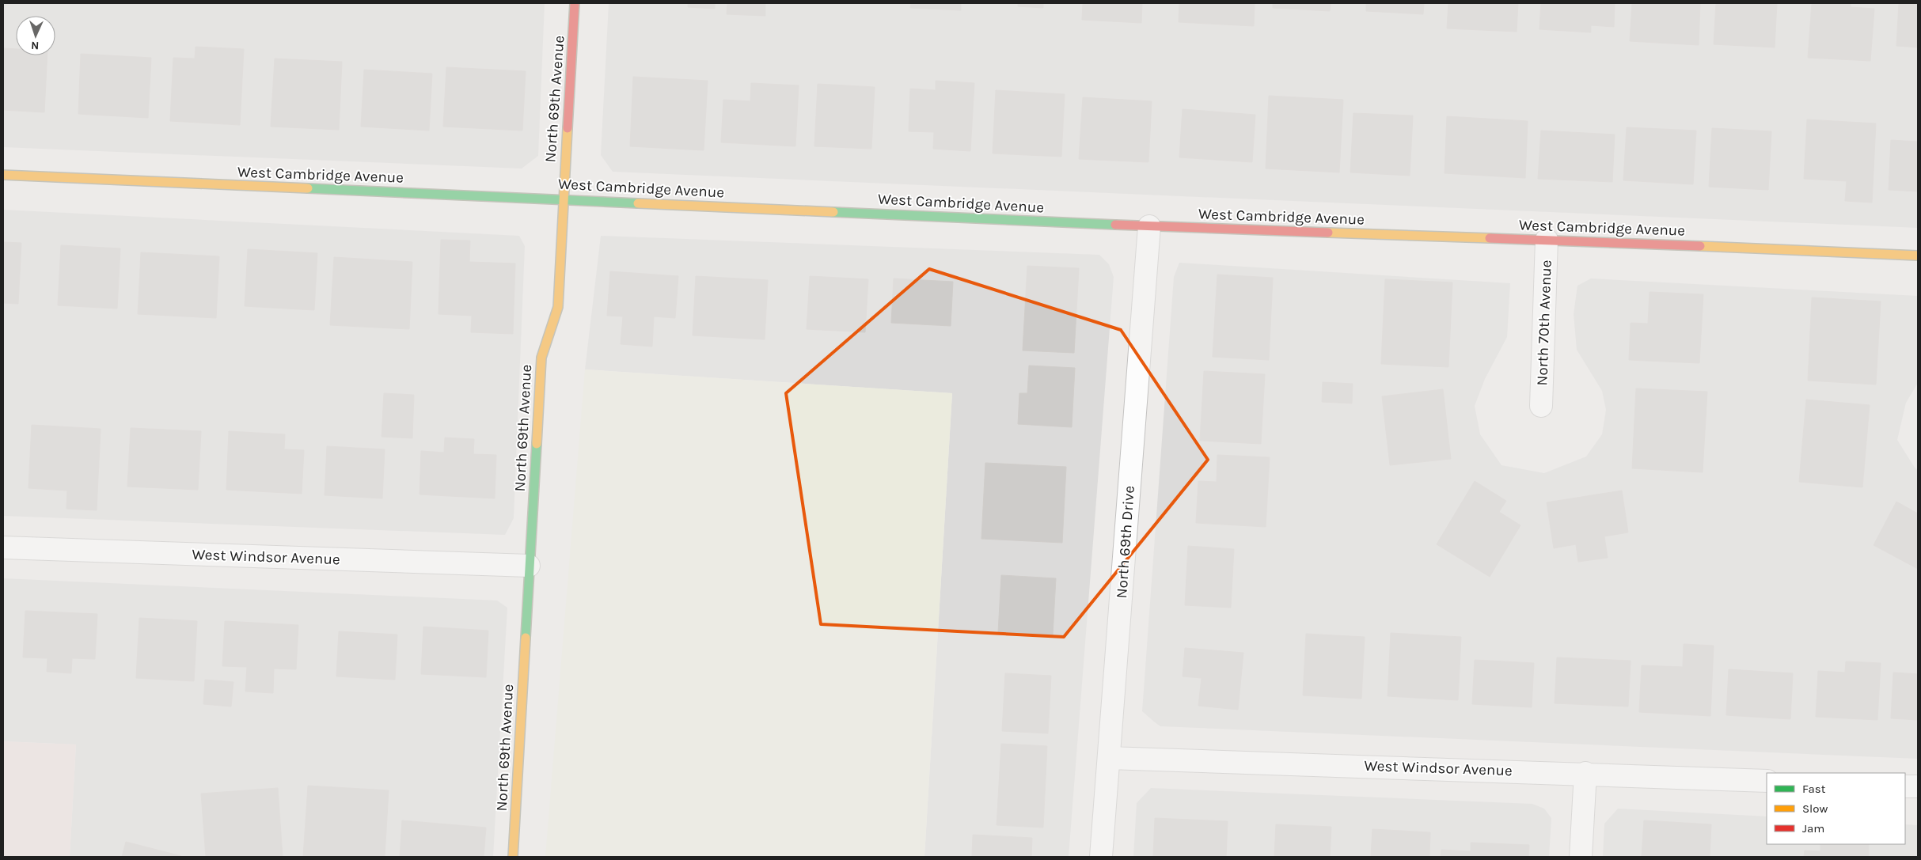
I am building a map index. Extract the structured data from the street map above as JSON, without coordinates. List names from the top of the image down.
{
  "streets": {
    "street": [
      "North 69th Avenue",
      "West Cambridge Avenue",
      "North 70th Avenue",
      "North 69th Drive",
      "West Windsor Avenue"
    ]
  },
  "crossings": [
    ["North 69th Avenue", "West Cambridge Avenue"],
    ["North 69th Avenue", "West Windsor Avenue"],
    ["West Cambridge Avenue", "North 70th Avenue"],
    ["West Cambridge Avenue", "North 69th Drive"],
    ["North 69th Drive", "West Windsor Avenue"]
  ],
  "legend": ["Fast", "Slow", "Jam"],
  "north": "bottom"
}
